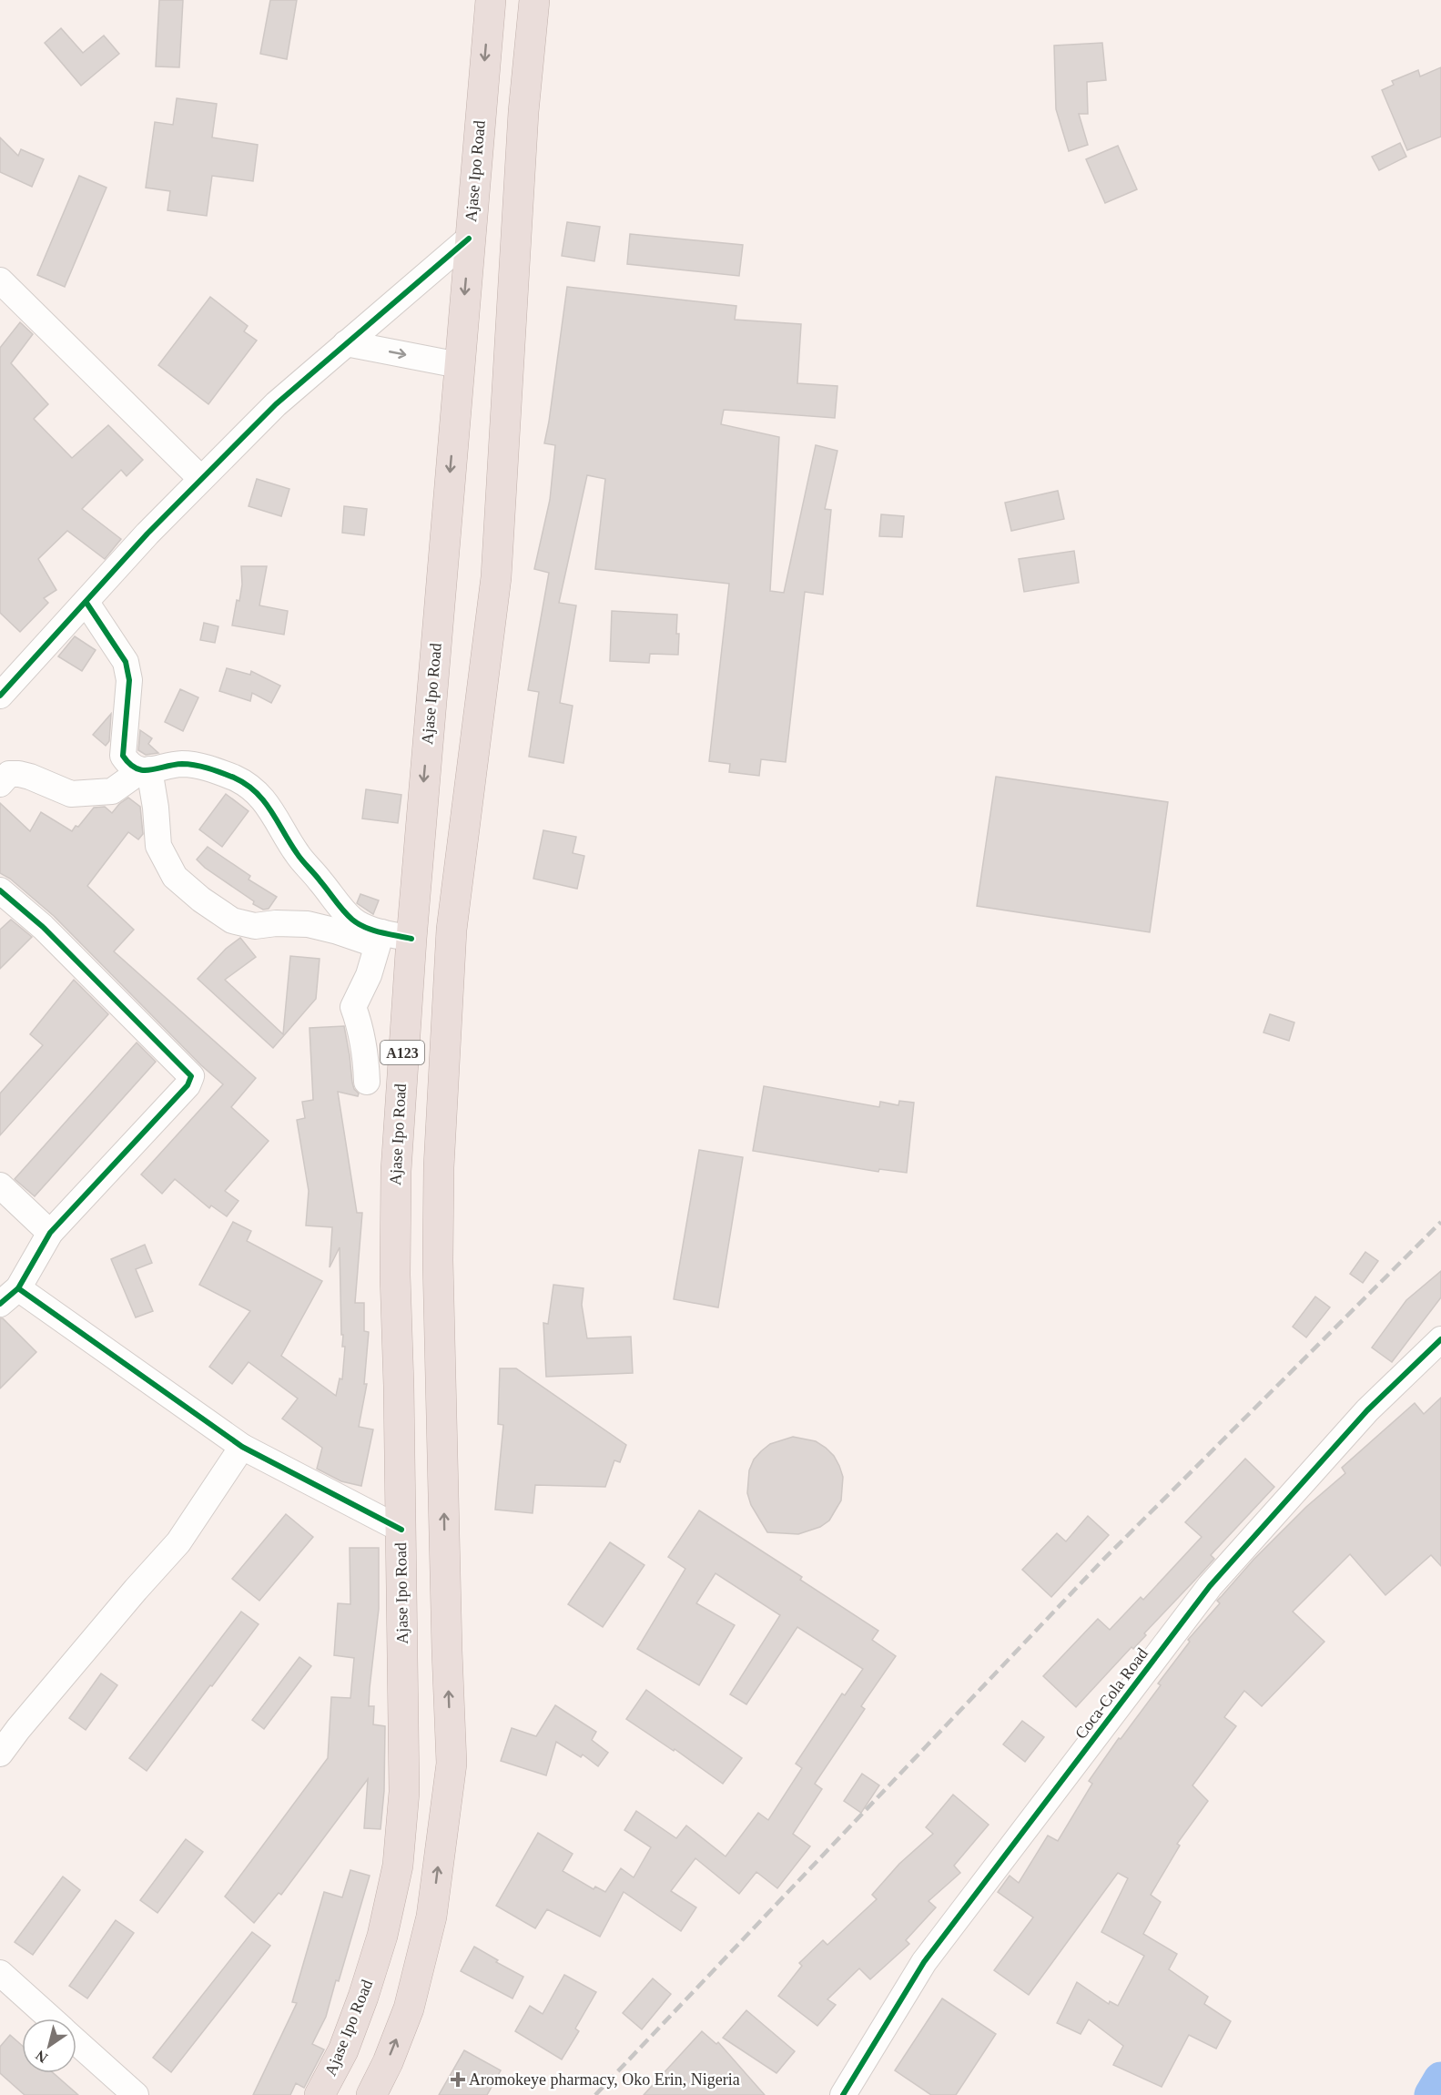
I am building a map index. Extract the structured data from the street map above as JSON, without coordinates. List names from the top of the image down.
{
  "streets": {
    "highway": ["Ajase Ipo Road", "A123"],
    "street": ["Coca-Cola Road"]
  },
  "places": {
    "health": ["Aromokeye pharmacy, Oko Erin, Nigeria"]
  },
  "north": "bottom left"
}
